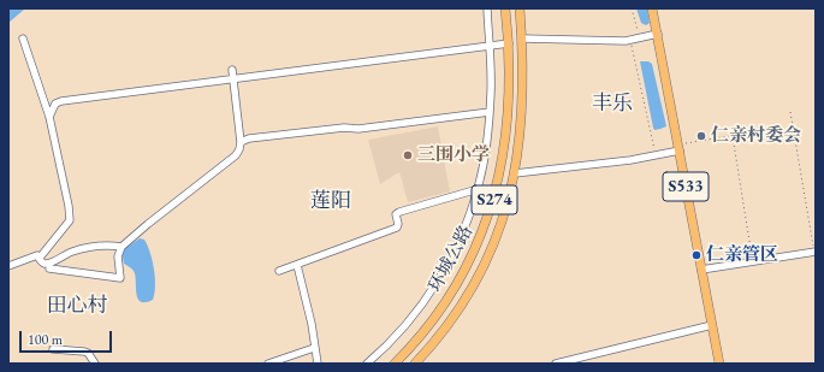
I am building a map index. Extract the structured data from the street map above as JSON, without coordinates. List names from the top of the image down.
{
  "streets": {
    "main road": ["S533", "S274", "环城公路"]
  },
  "districts": ["丰乐", "莲阳", "田心村"],
  "places": ["仁亲村委会", "三围小学", "仁亲管区"],
  "scale_bar": "100 m"
}
